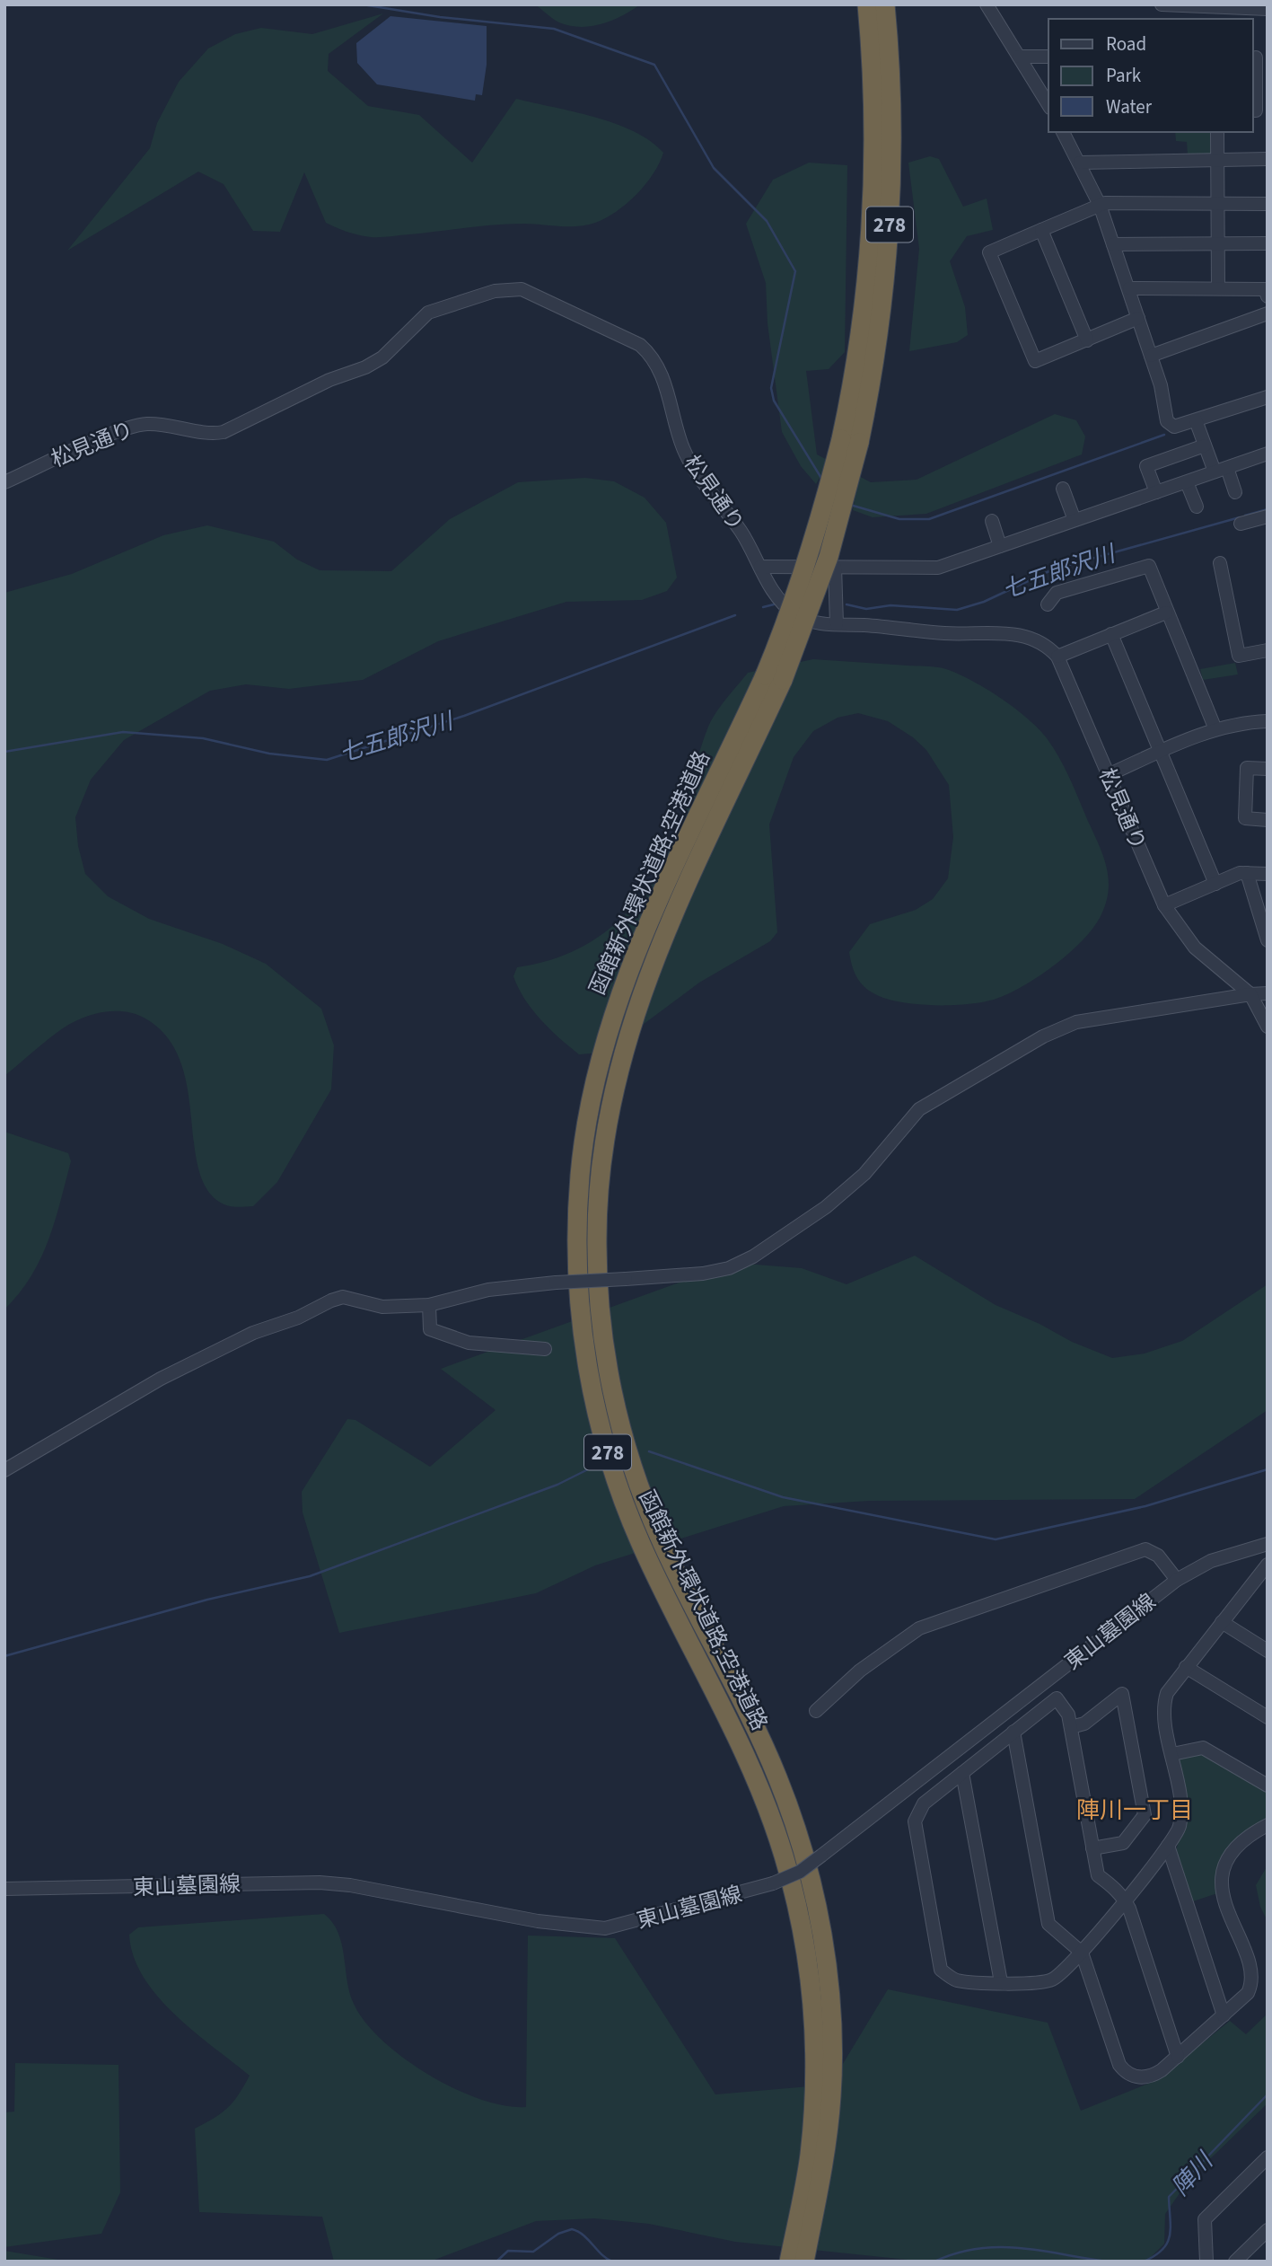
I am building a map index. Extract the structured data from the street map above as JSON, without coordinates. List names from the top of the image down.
{
  "streets": {
    "highway": ["278", "函館新外環状道路;空港道路"],
    "street": ["松見通り", "東山墓園線"]
  },
  "districts": ["陣川一丁目"],
  "water": ["七五郎沢川", "陣川"],
  "legend": ["Road", "Park", "Water"]
}
